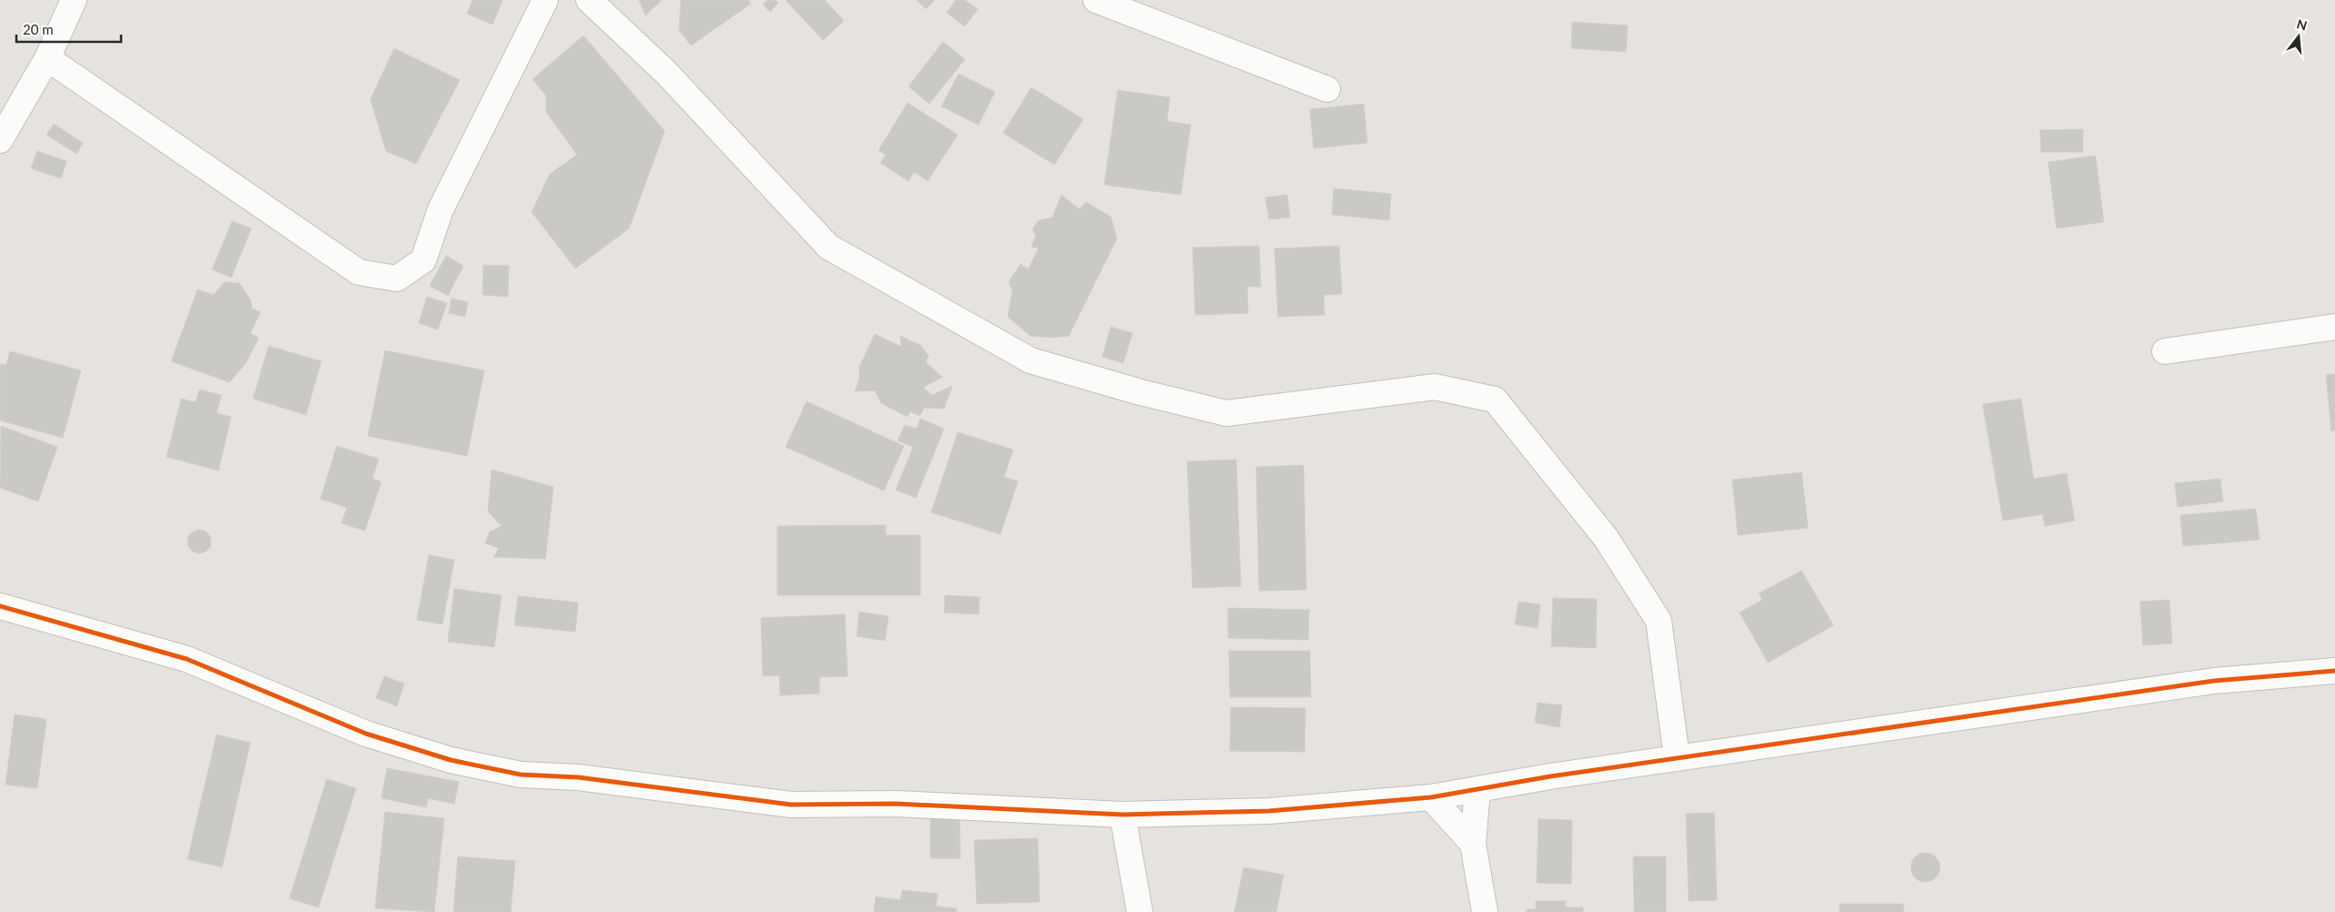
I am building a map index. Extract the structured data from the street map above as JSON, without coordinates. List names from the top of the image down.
{
  "scale_bar": "20 m",
  "north": "top"
}
